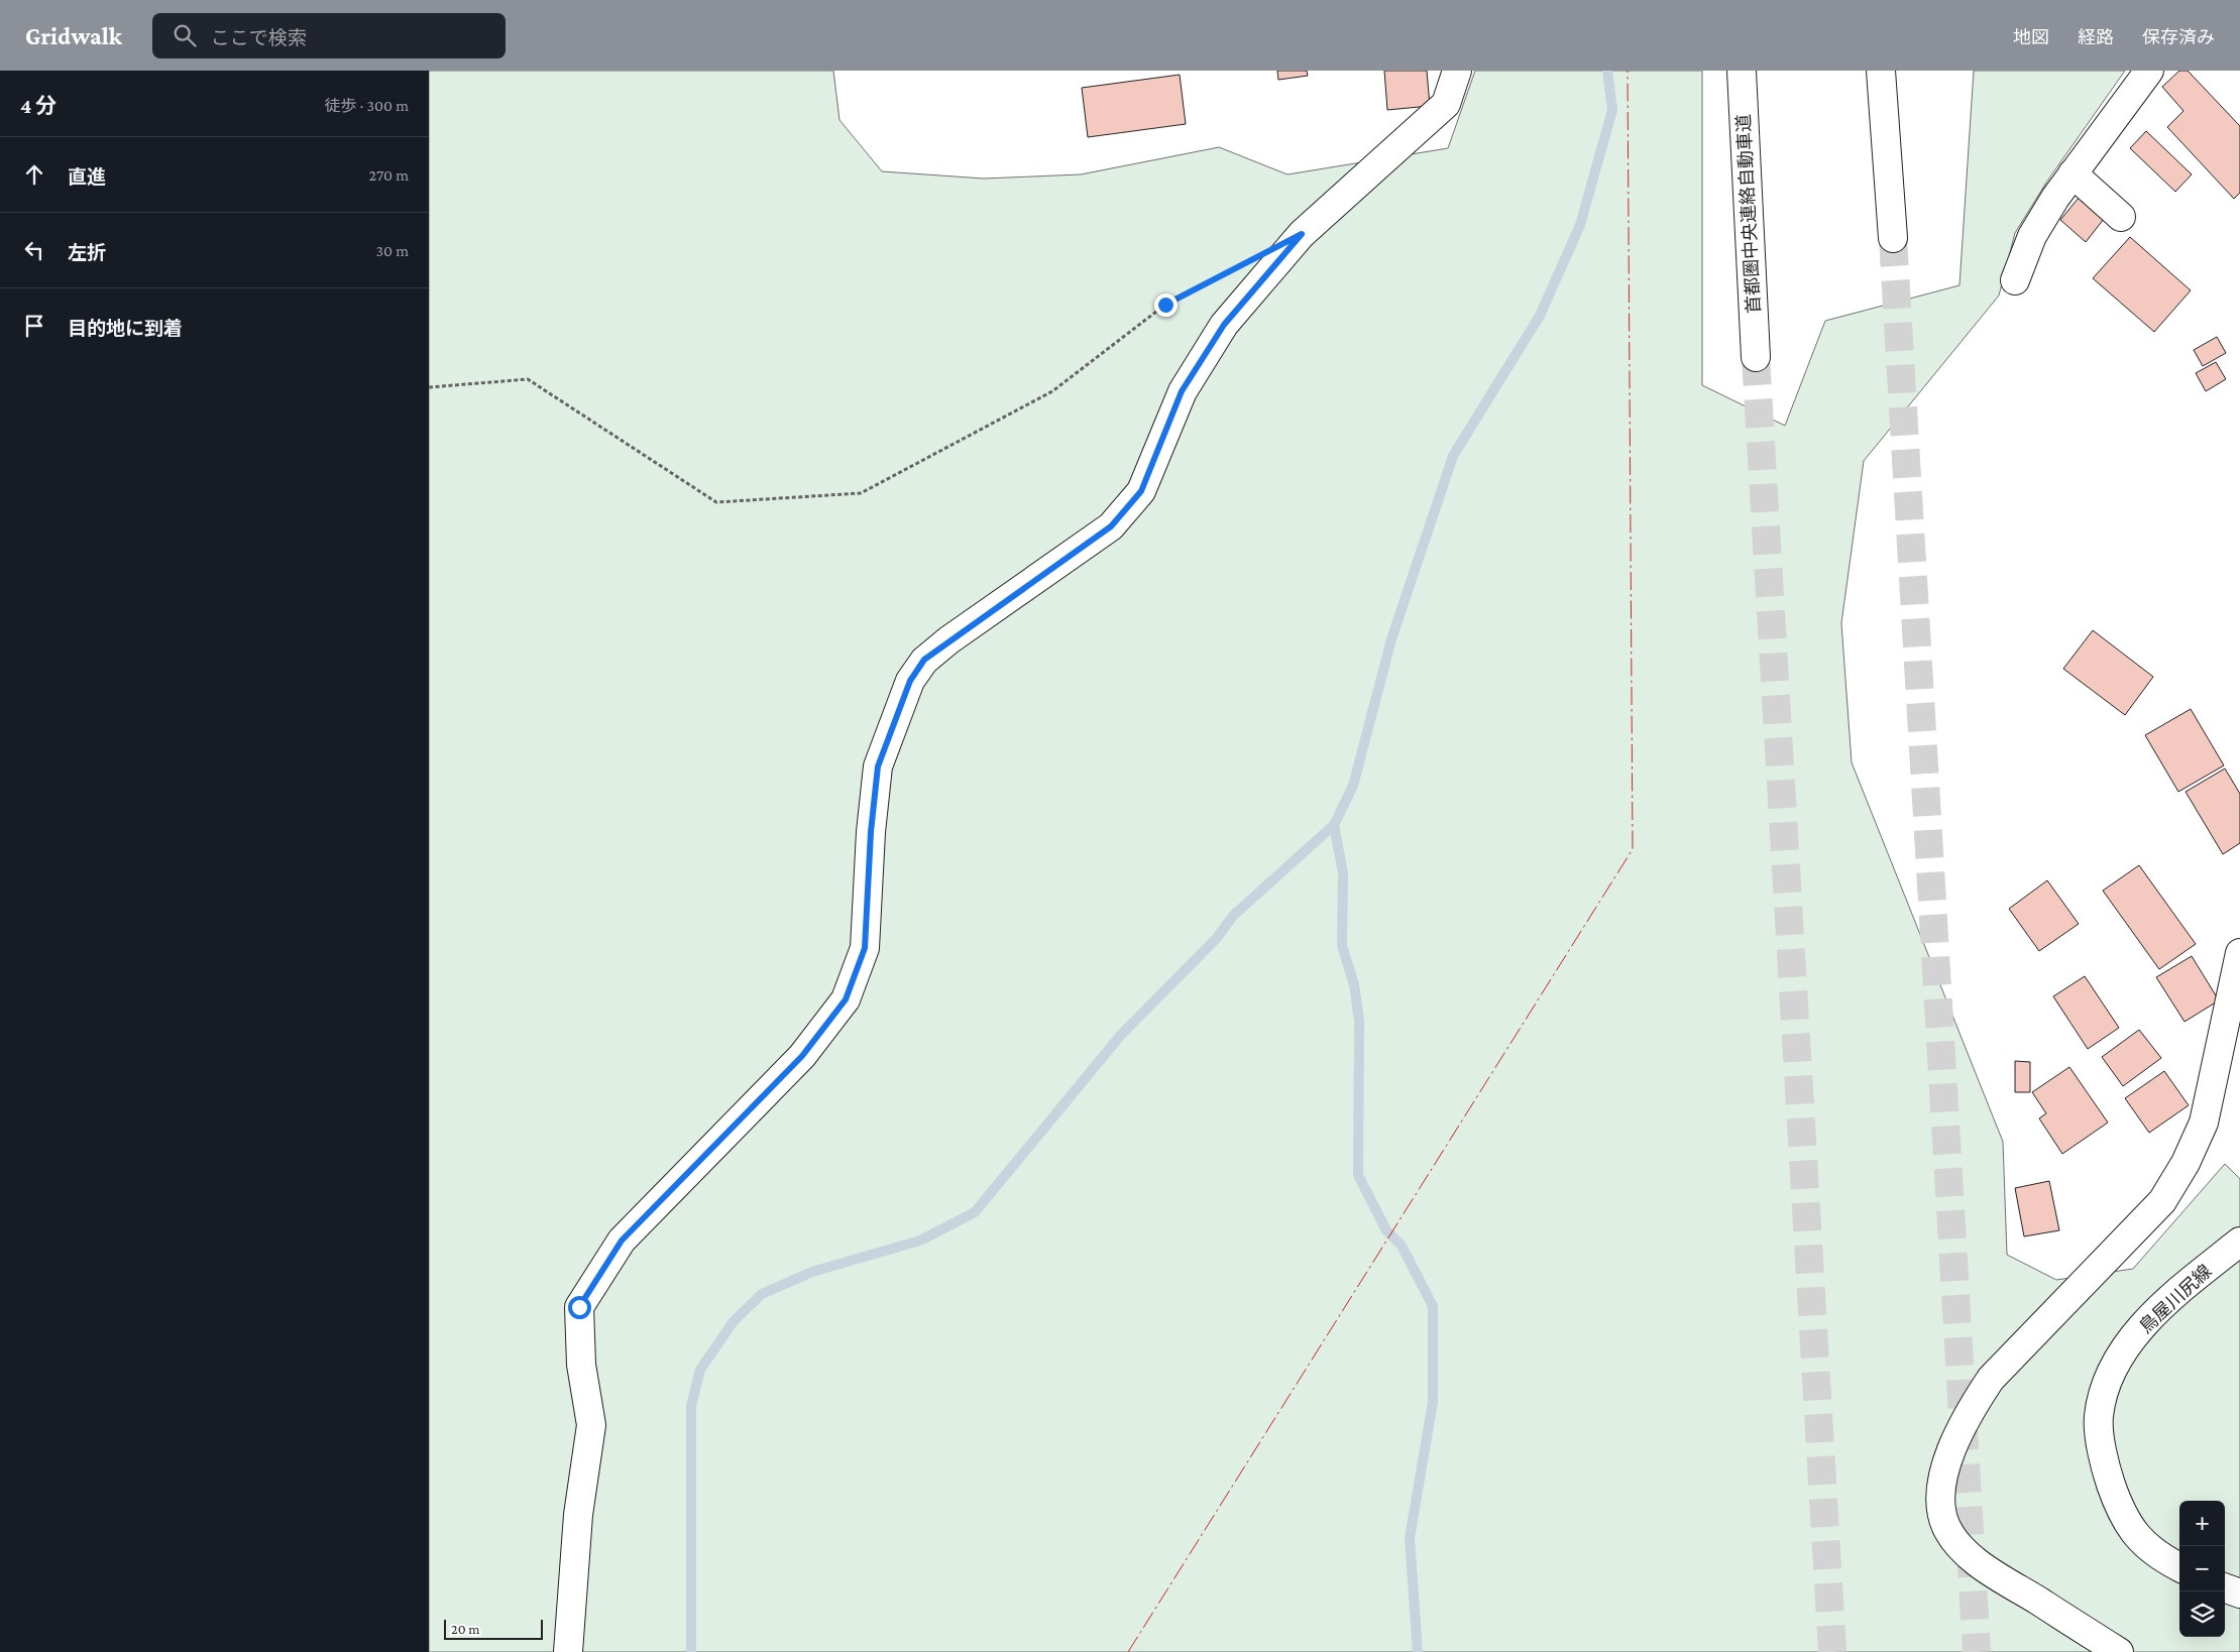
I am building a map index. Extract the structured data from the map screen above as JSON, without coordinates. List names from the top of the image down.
{
  "streets": {
    "main road": ["首都圏中央連絡自動車道", "鳥屋川尻線"]
  },
  "scale_bar": "20 m",
  "page": {
    "header": "Gridwalk",
    "search": "ここで検索",
    "nav": ["地図", "経路", "保存済み"],
    "heading": ["4 分", "徒歩 · 300 m"],
    "list": [
      ["直進", "270 m"],
      ["左折", "30 m"],
      "目的地に到着"
    ],
    "map_buttons": ["+", "−"],
    "scale": "20 m"
  }
}
